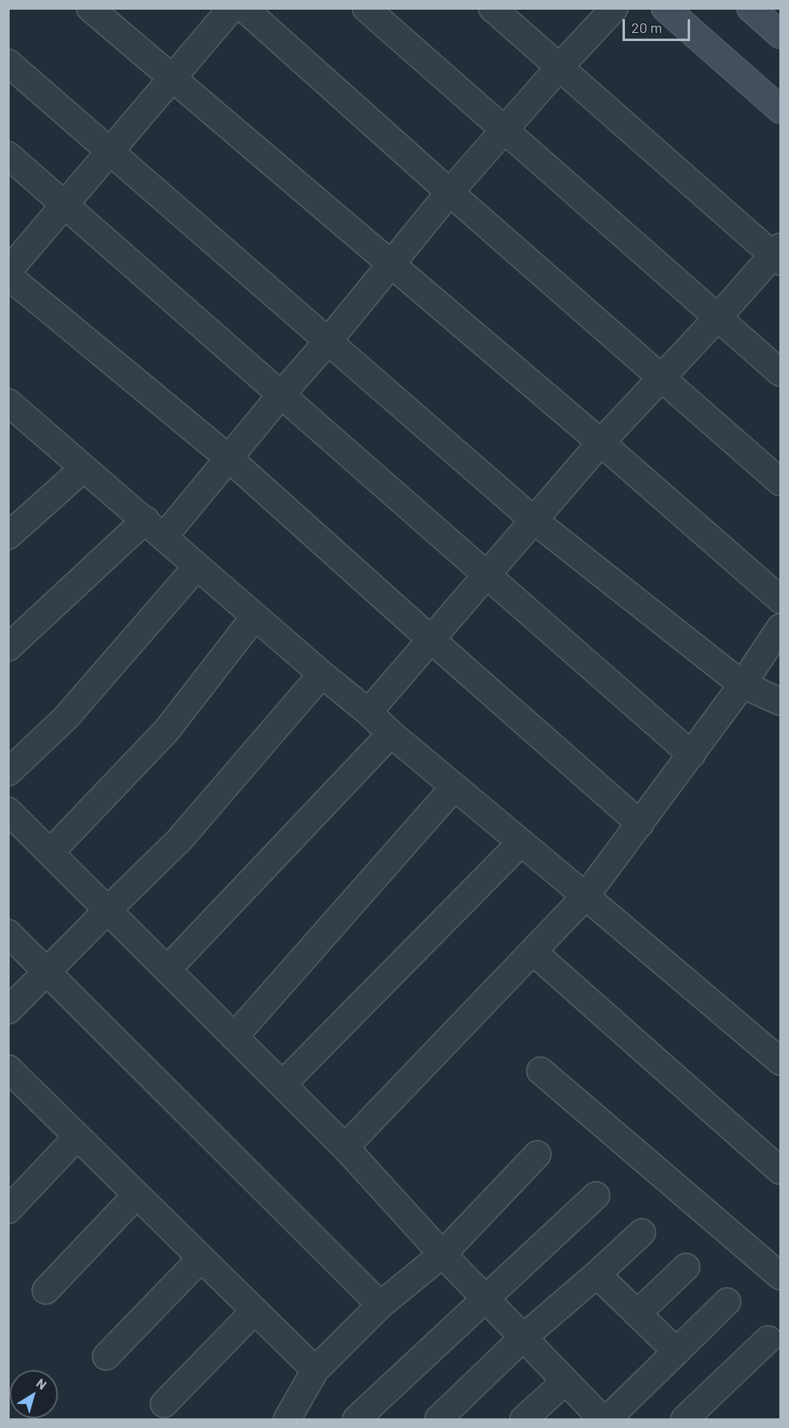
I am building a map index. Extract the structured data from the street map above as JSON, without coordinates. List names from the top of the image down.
{
  "scale_bar": "20 m",
  "north": "top right"
}
